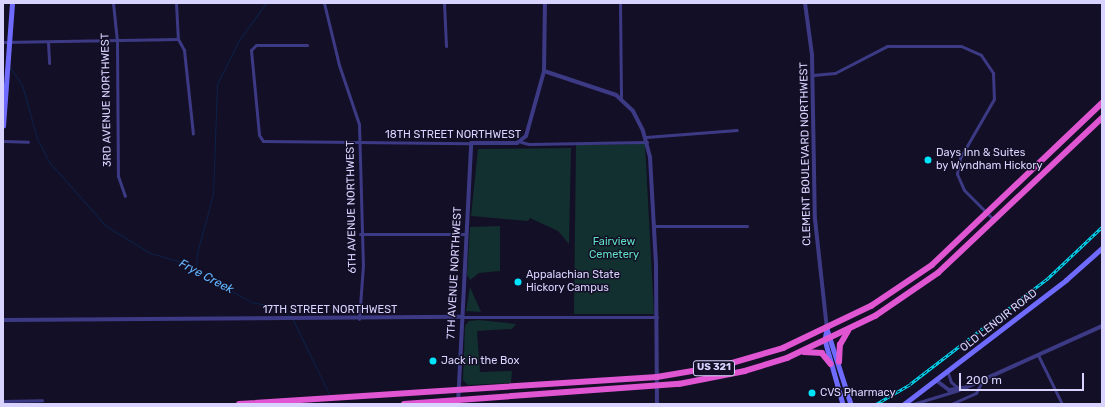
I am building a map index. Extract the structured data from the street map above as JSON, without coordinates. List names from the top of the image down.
{
  "streets": {
    "highway": ["US 321"],
    "main road": ["CLEMENT BOULEVARD NORTHWEST", "OLD LENOIR ROAD"],
    "street": [
      "3RD AVENUE NORTHWEST",
      "18TH STREET NORTHWEST",
      "6TH AVENUE NORTHWEST",
      "7TH AVENUE NORTHWEST",
      "17TH STREET NORTHWEST"
    ]
  },
  "crossings": [
    ["18TH STREET NORTHWEST", "6TH AVENUE NORTHWEST"],
    ["18TH STREET NORTHWEST", "7TH AVENUE NORTHWEST"],
    ["CLEMENT BOULEVARD NORTHWEST", "US 321"],
    ["6TH AVENUE NORTHWEST", "17TH STREET NORTHWEST"],
    ["7TH AVENUE NORTHWEST", "17TH STREET NORTHWEST"],
    ["7TH AVENUE NORTHWEST", "US 321"]
  ],
  "water": ["Frye Creek"],
  "parks": ["Fairview Cemetery"],
  "places": [
    "Days Inn & Suites by Wyndham Hickory",
    "Appalachian State Hickory Campus",
    "Jack in the Box",
    "CVS Pharmacy"
  ],
  "scale_bar": "200 m"
}
